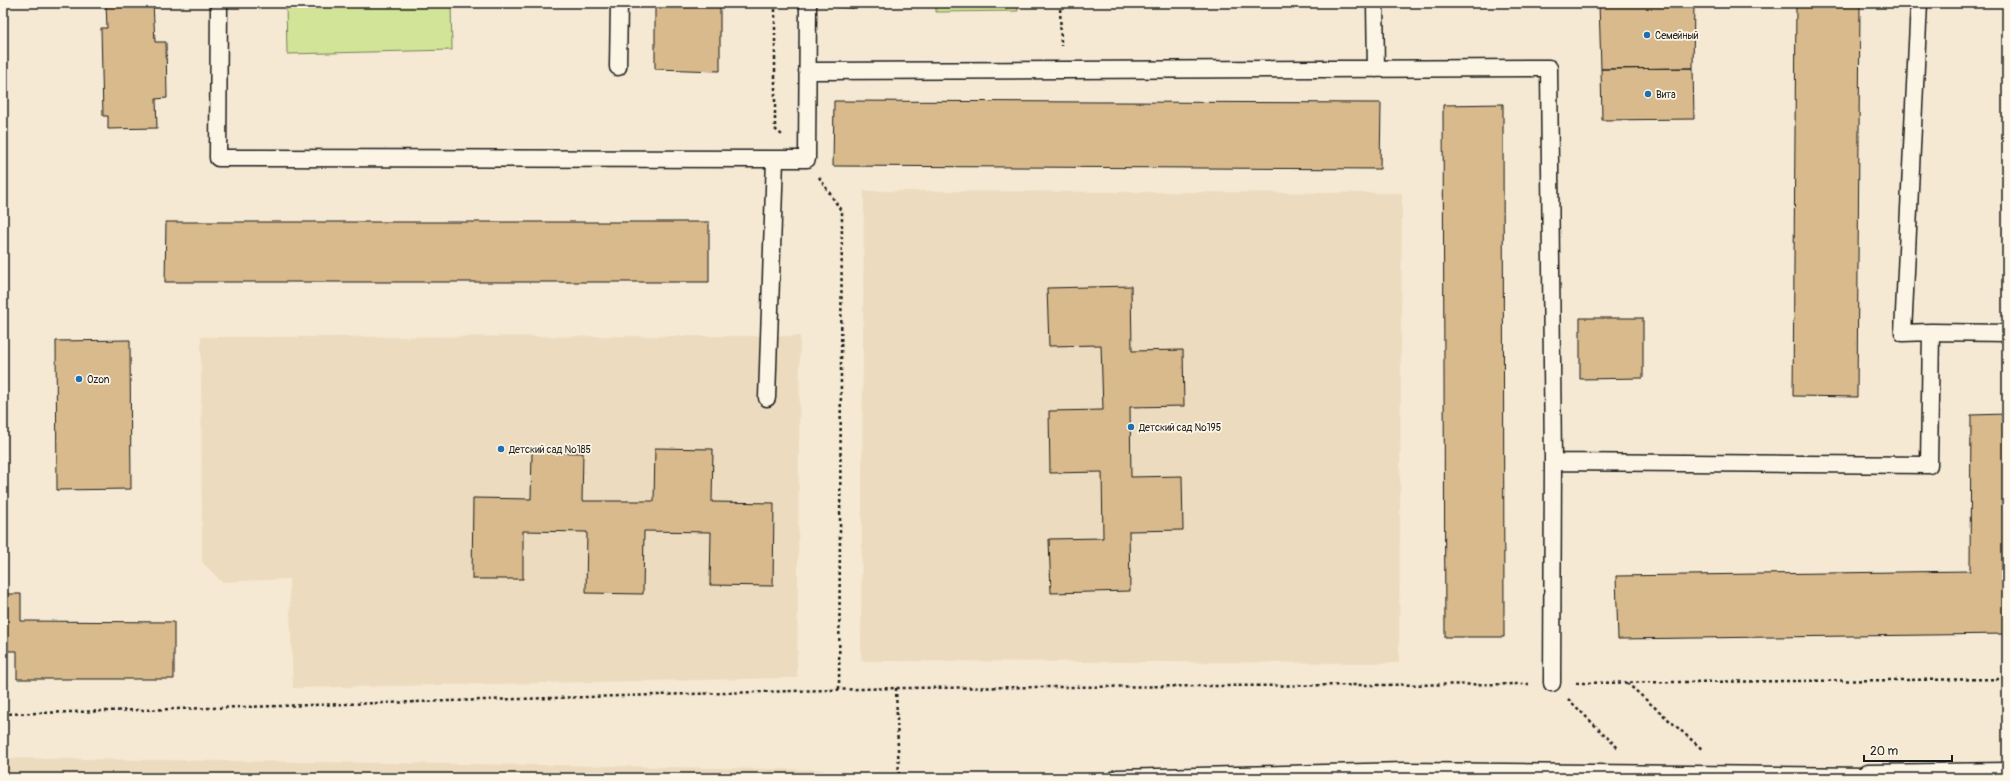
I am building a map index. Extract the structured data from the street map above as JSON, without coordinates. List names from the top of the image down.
{
  "places": [
    "Семейный",
    "Вита",
    "Ozon",
    "Детский сад №195",
    "Детский сад №185"
  ],
  "scale_bar": "20 m"
}
